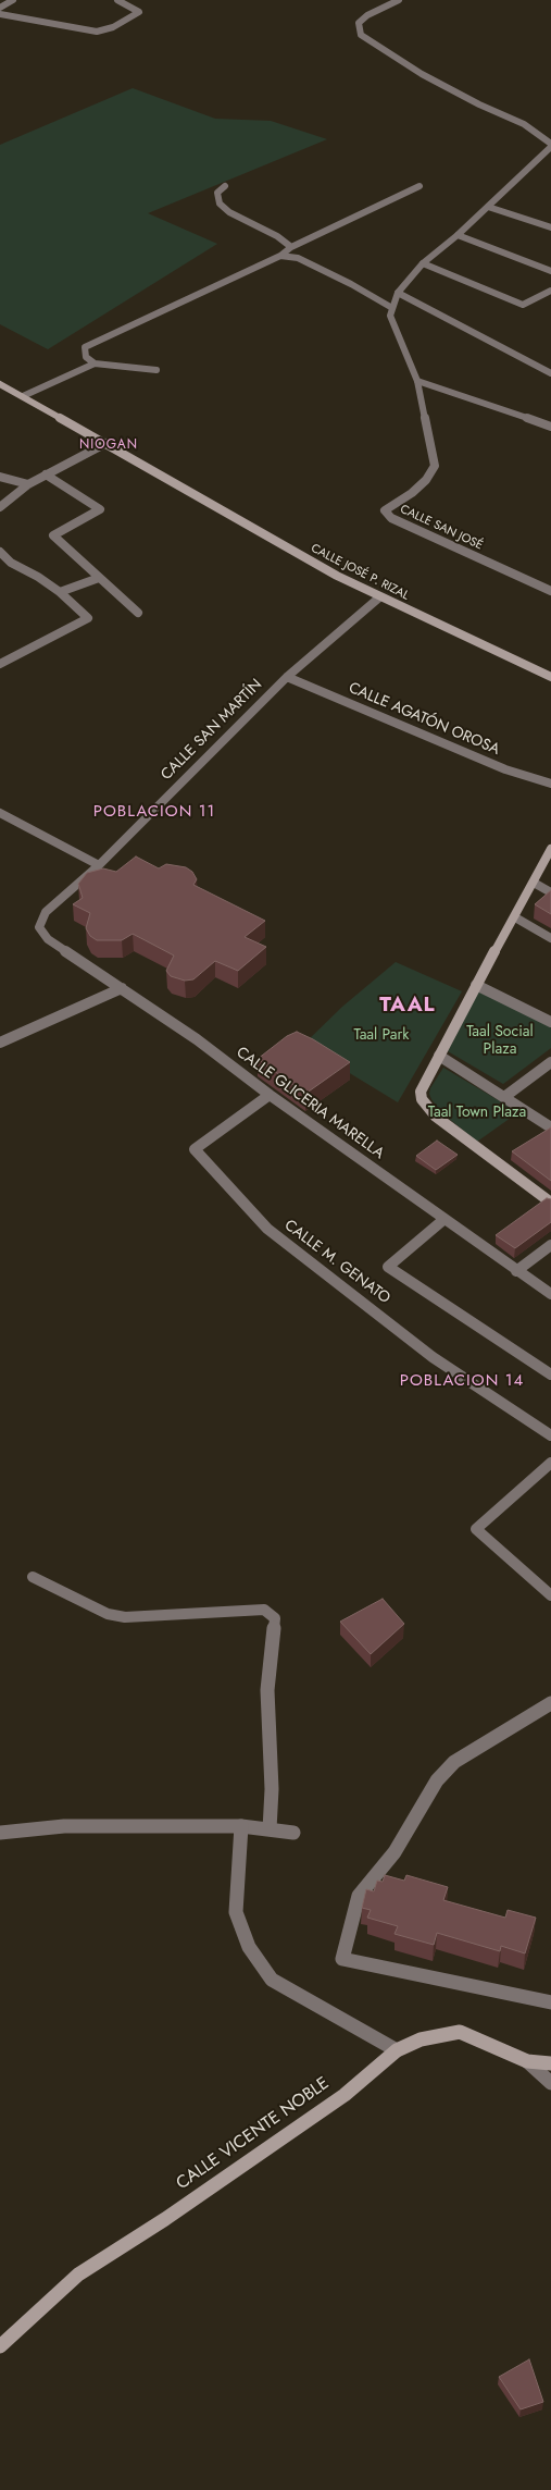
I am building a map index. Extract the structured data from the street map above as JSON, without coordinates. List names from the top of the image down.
{
  "streets": {
    "main road": ["CALLE JOSÉ P. RIZAL", "CALLE VICENTE NOBLE"],
    "street": [
      "CALLE SAN JOSÉ",
      "CALLE AGATÓN OROSA",
      "CALLE SAN MARTÍN",
      "CALLE GLICERIA MARELLA",
      "CALLE M. GENATO"
    ]
  },
  "crossings": [
    ["CALLE JOSÉ P. RIZAL", "CALLE SAN MARTÍN"],
    ["CALLE AGATÓN OROSA", "CALLE SAN MARTÍN"],
    ["CALLE SAN MARTÍN", "CALLE GLICERIA MARELLA"],
    ["CALLE GLICERIA MARELLA", "CALLE M. GENATO"]
  ],
  "districts": [
    "NIOGAN",
    "POBLACION 11",
    "TAAL",
    "POBLACION 14"
  ],
  "parks": ["Taal Social Plaza", "Taal Park", "Taal Town Plaza"]
}
